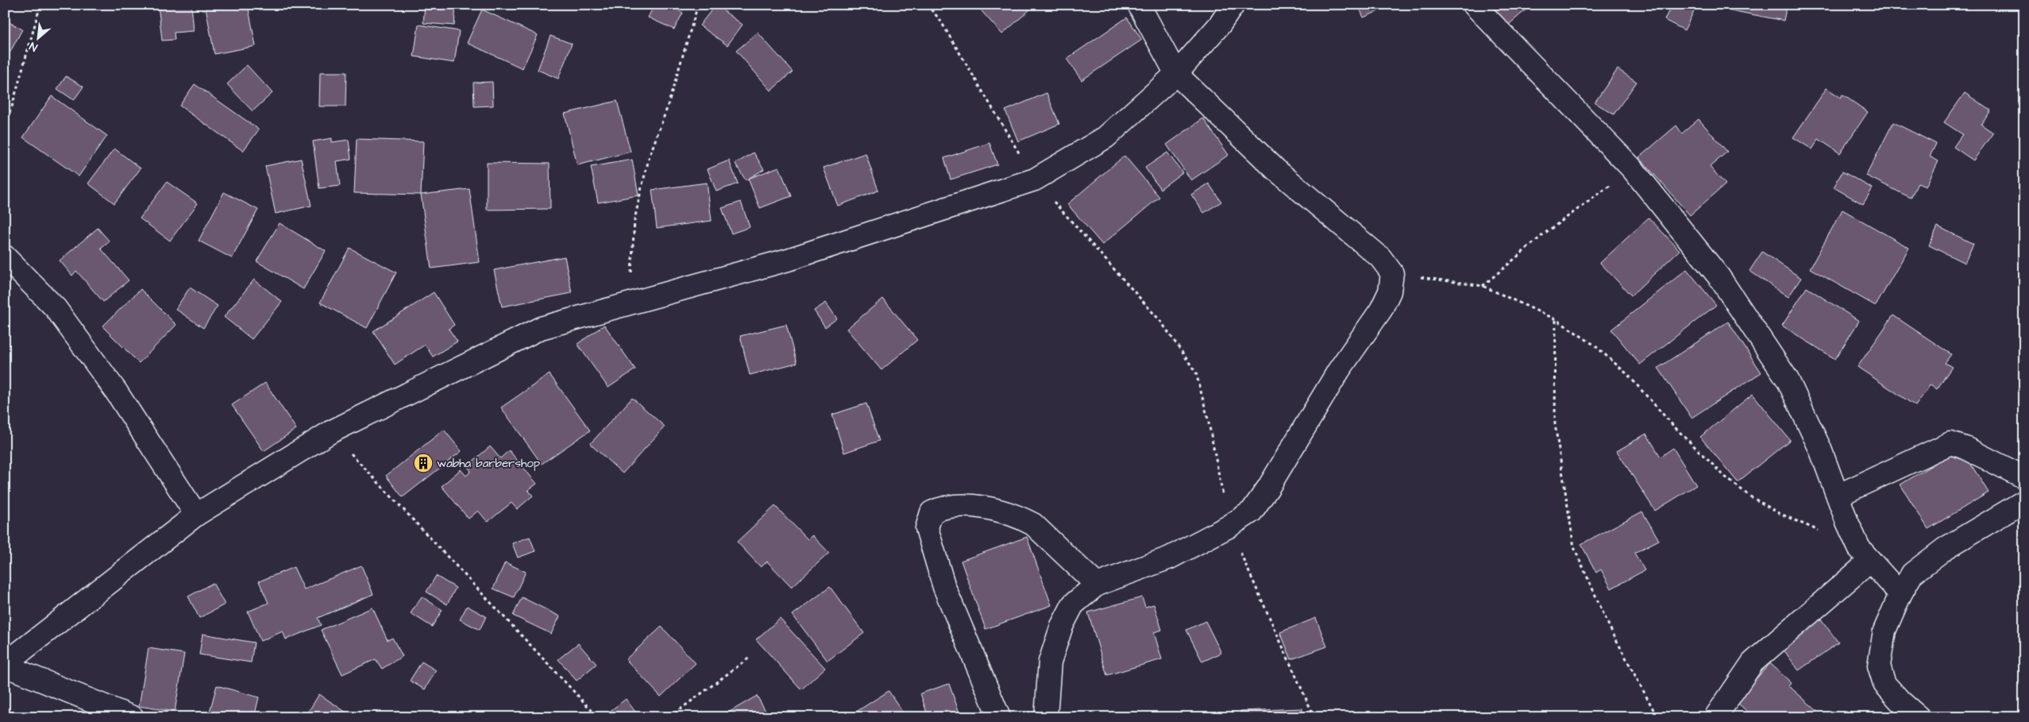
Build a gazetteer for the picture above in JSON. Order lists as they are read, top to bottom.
{
  "places": {
    "building": ["wabha barbershop"]
  },
  "north": "bottom left"
}
